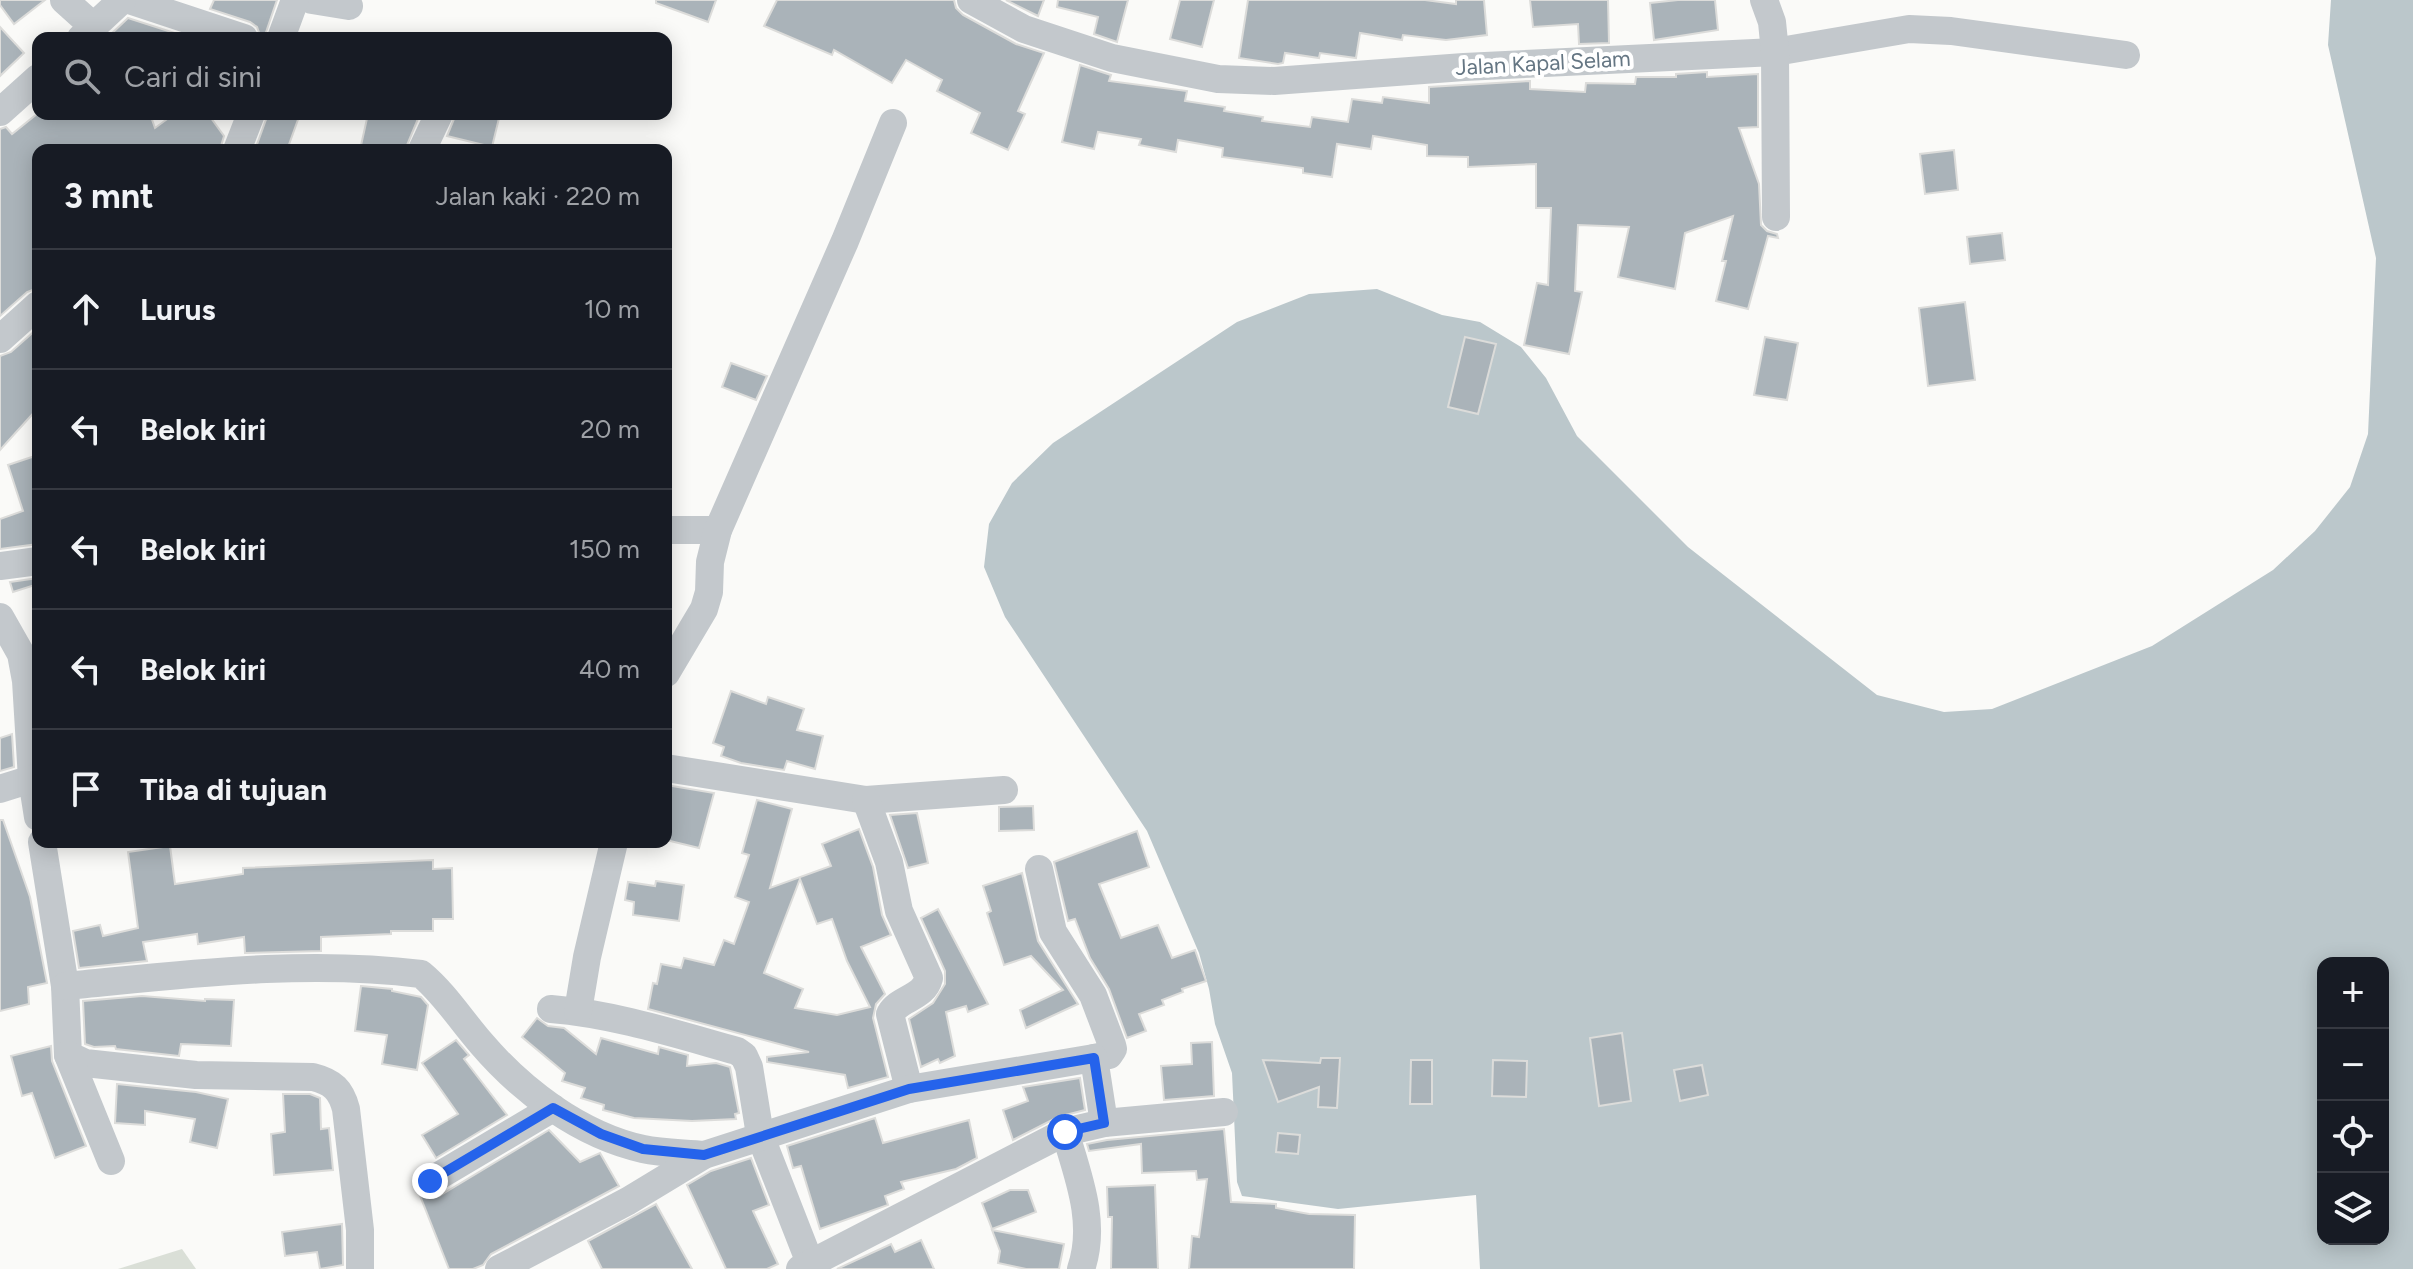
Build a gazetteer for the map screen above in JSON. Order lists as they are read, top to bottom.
{
  "streets": {
    "street": ["Jalan Kapal Selam"]
  },
  "page": {
    "search": "Cari di sini",
    "heading": ["3 mnt", "Jalan kaki · 220 m"],
    "list": [
      ["Lurus", "10 m"],
      ["Belok kiri", "20 m"],
      ["Belok kiri", "150 m"],
      ["Belok kiri", "40 m"],
      "Tiba di tujuan"
    ],
    "map_buttons": ["+", "−"]
  }
}
